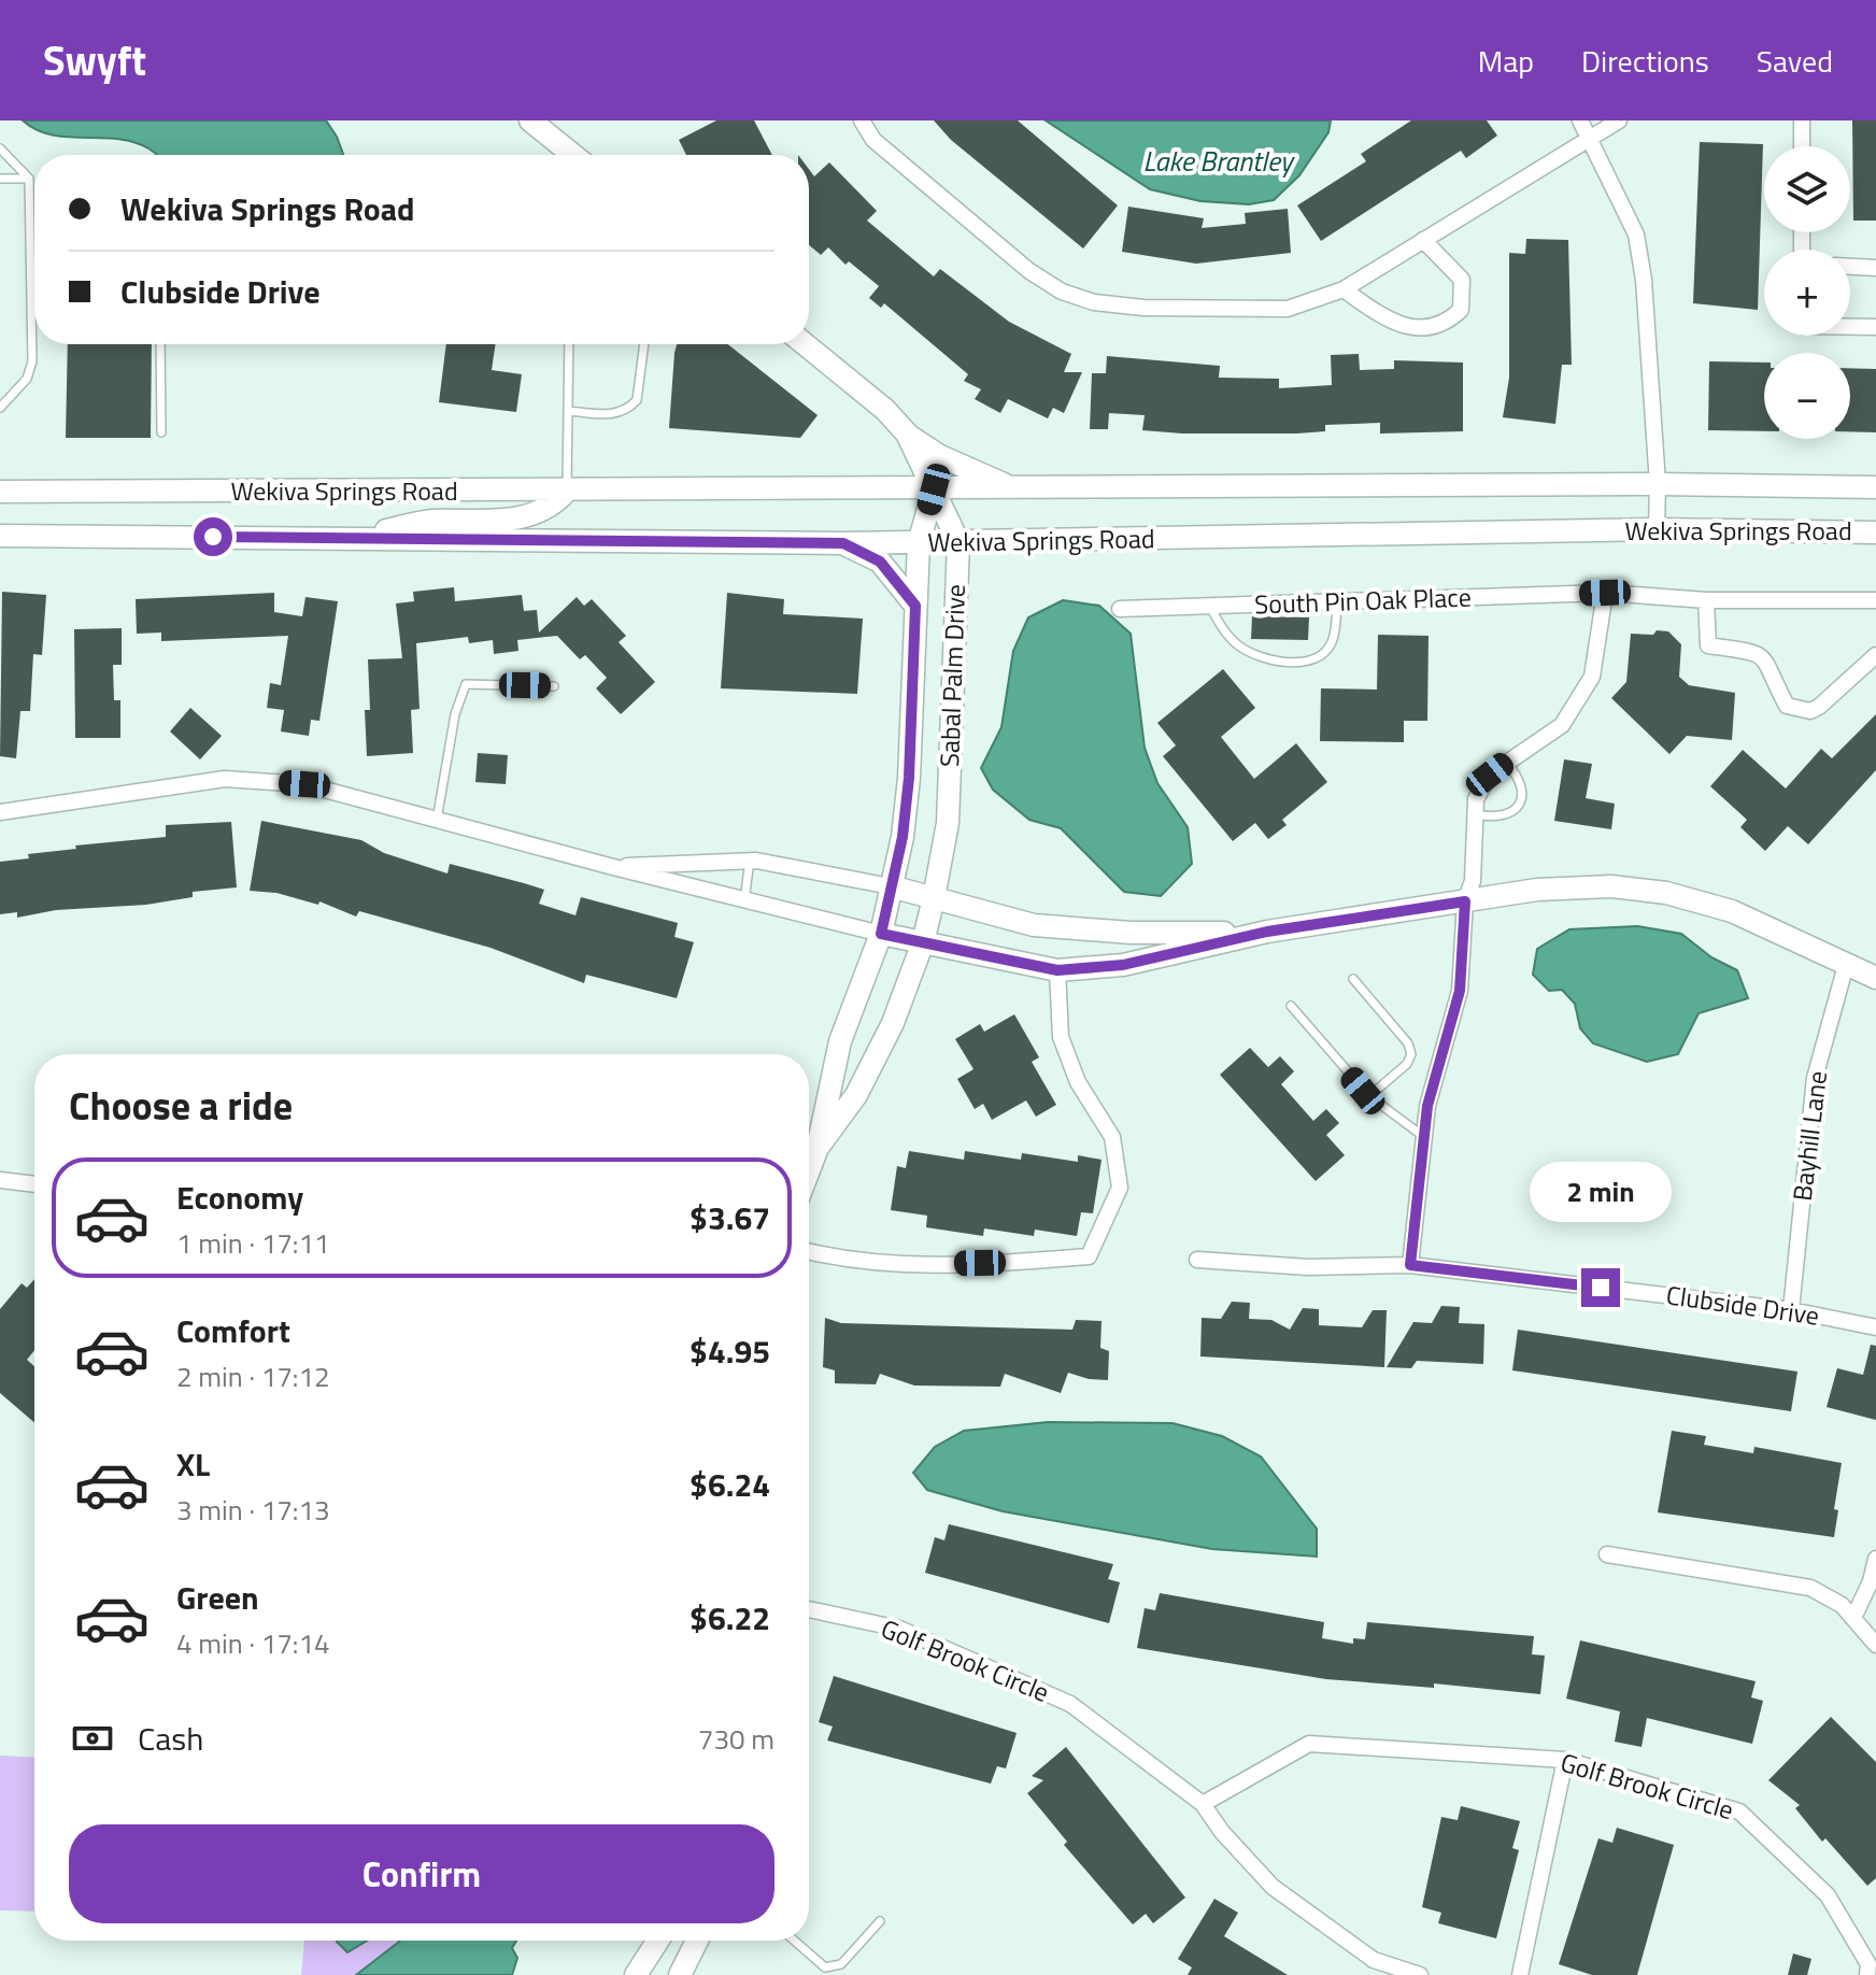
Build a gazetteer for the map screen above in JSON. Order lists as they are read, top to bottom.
{
  "streets": {
    "main road": ["Wekiva Springs Road", "Sabal Palm Drive"],
    "street": [
      "South Pin Oak Place",
      "Bayhill Lane",
      "Clubside Drive",
      "Golf Brook Circle"
    ]
  },
  "crossings": [
    ["Wekiva Springs Road", "Sabal Palm Drive"],
    ["Bayhill Lane", "Clubside Drive"]
  ],
  "water": ["Lake Brantley"],
  "page": {
    "header": "Swyft",
    "nav": ["Map", "Directions", "Saved"],
    "map_buttons": ["+", "−"],
    "banner": ["Wekiva Springs Road", "Clubside Drive"],
    "heading": "Choose a ride",
    "list": [
      {
        "name": "Economy",
        "note": "1 min · 17:11",
        "value": "$3.67"
      },
      {
        "name": "Comfort",
        "note": "2 min · 17:12",
        "value": "$4.95"
      },
      {
        "name": "XL",
        "note": "3 min · 17:13",
        "value": "$6.24"
      },
      {
        "name": "Green",
        "note": "4 min · 17:14",
        "value": "$6.22"
      }
    ],
    "bubble": "2 min",
    "pay": ["Cash", "730 m"],
    "buttons": "Confirm"
  }
}
